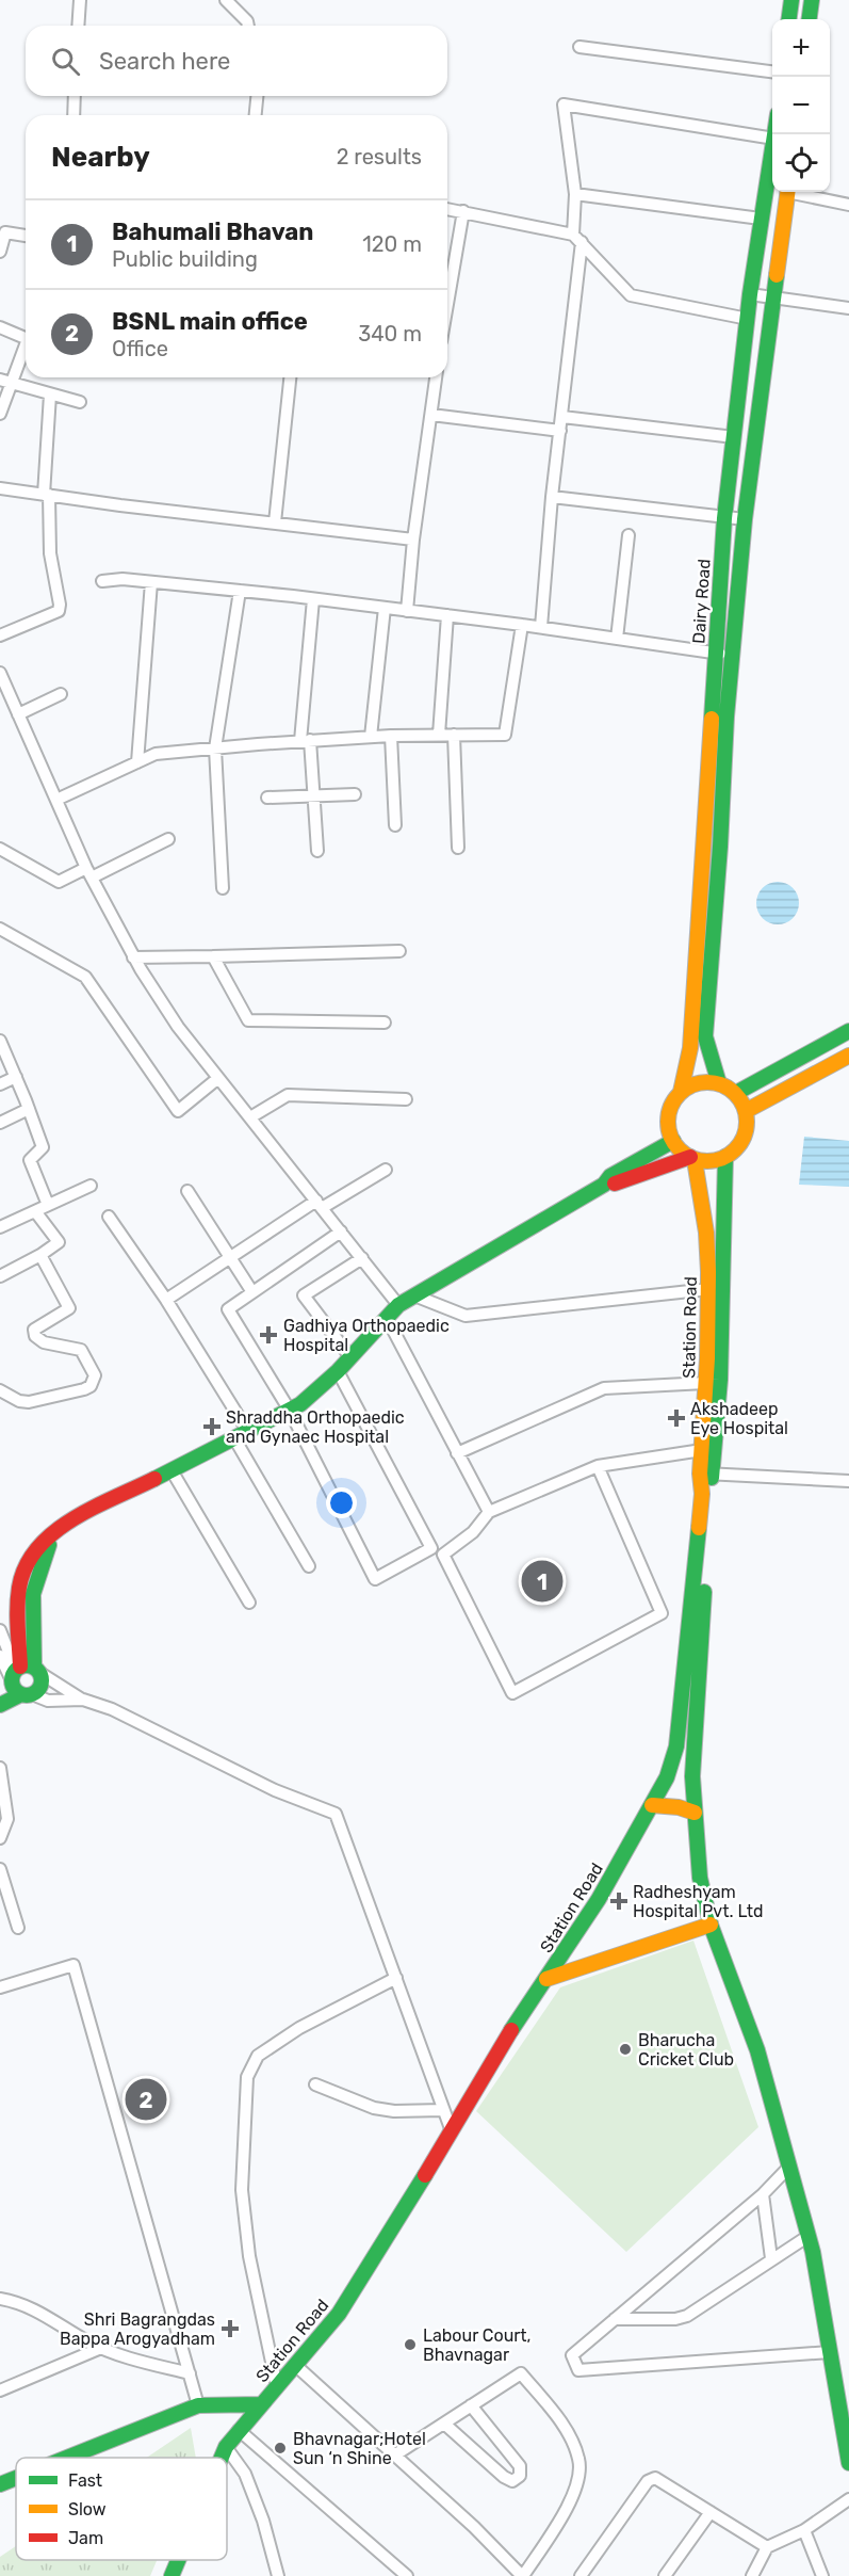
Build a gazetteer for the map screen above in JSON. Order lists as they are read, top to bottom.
{
  "streets": {
    "main road": ["Dairy Road", "Station Road"]
  },
  "crossings": [
    ["Dairy Road", "Station Road"]
  ],
  "places": {
    "health": [
      "Gadhiya Orthopaedic Hospital",
      "Akshadeep Eye Hospital",
      "Shraddha Orthopaedic and Gynaec Hospital",
      "Radheshyam Hospital Pvt. Ltd",
      "Shri Bagrangdas Bappa Arogyadham"
    ],
    "other": ["Bharucha Cricket Club", "Labour Court, Bhavnagar", "Bhavnagar;Hotel Sun ‘n Shine"]
  },
  "legend": ["Fast", "Slow", "Jam"],
  "page": {
    "map_buttons": ["+", "−"],
    "search": "Search here",
    "heading": ["Nearby", "2 results"],
    "list": [
      {
        "mark": "1",
        "name": "Bahumali Bhavan",
        "note": "Public building",
        "value": "120 m"
      },
      {
        "mark": "2",
        "name": "BSNL main office",
        "note": "Office",
        "value": "340 m"
      }
    ],
    "pins": ["1", "2"]
  }
}
